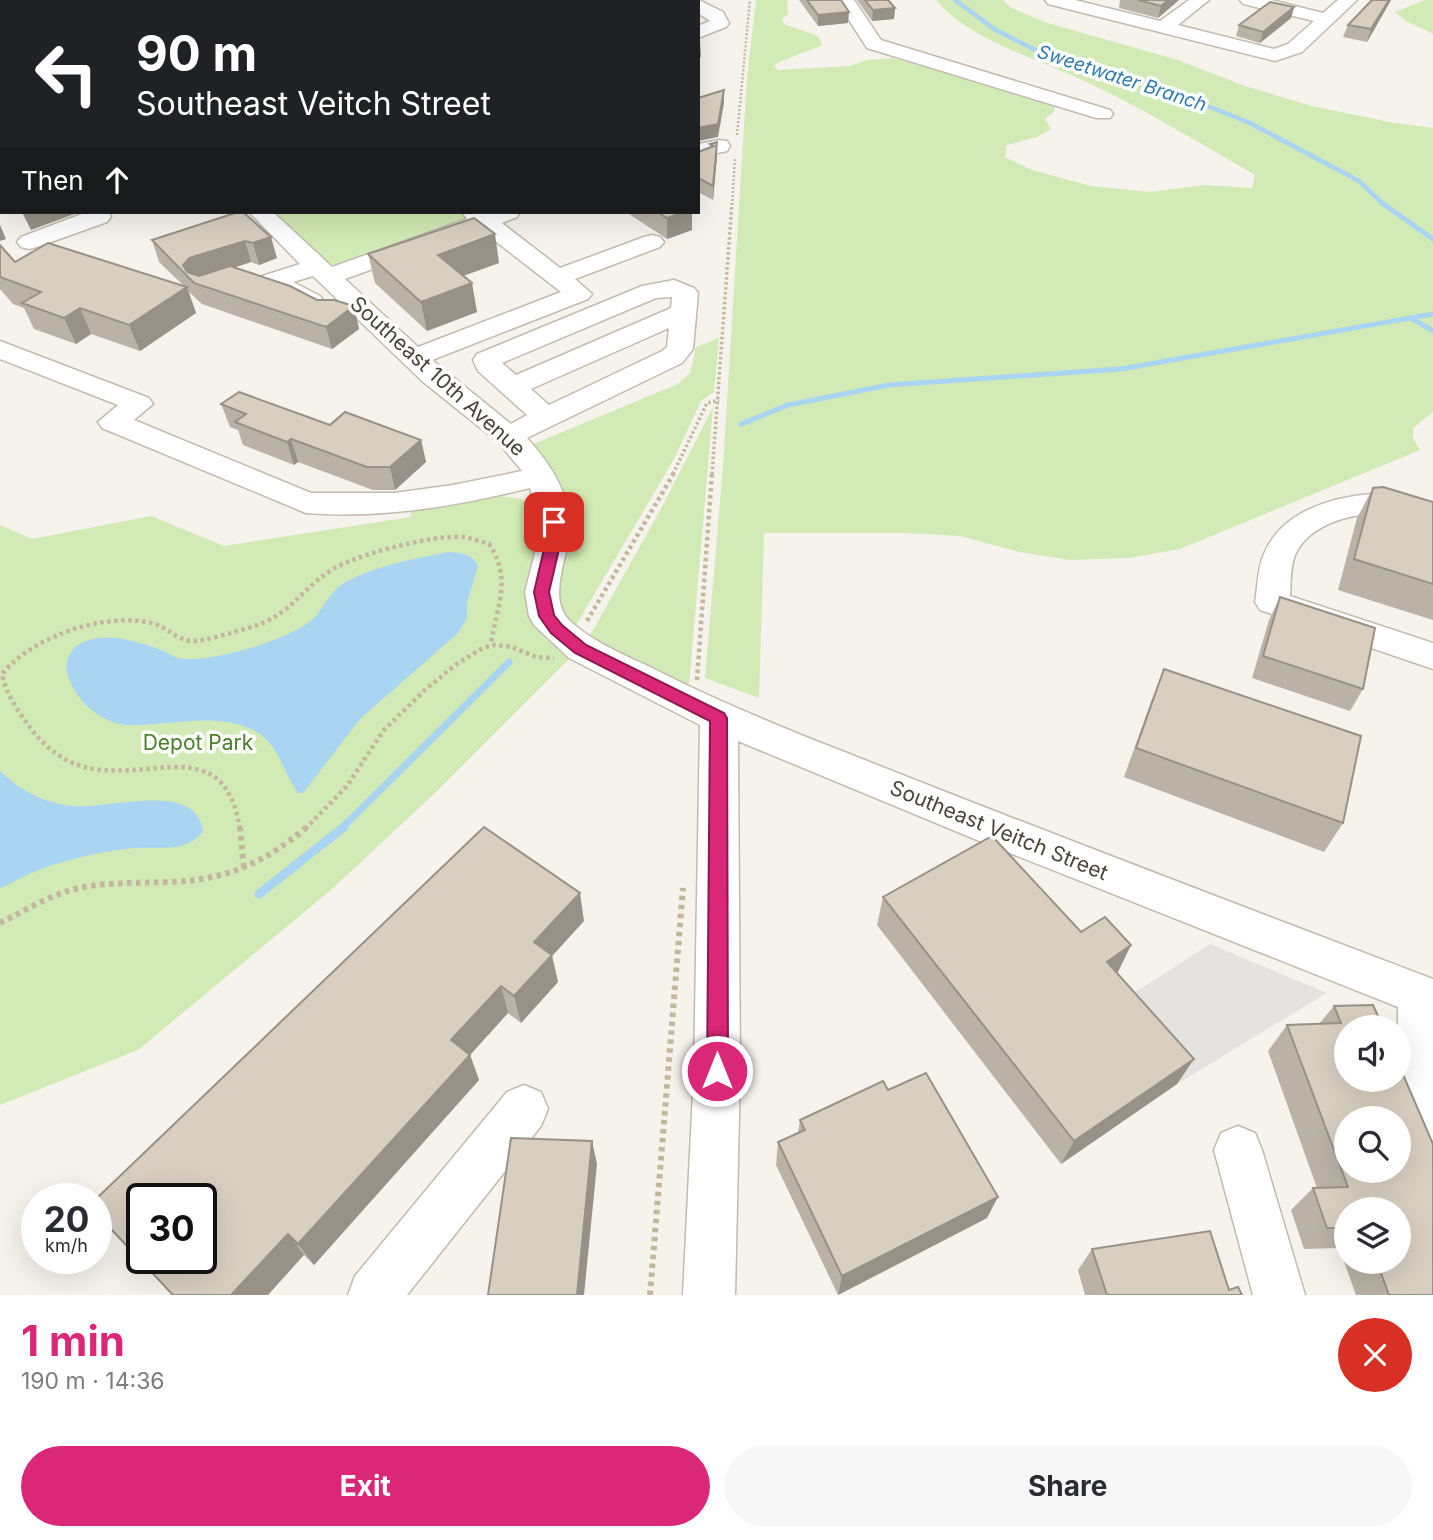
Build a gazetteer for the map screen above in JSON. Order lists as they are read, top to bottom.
{
  "streets": {
    "street": ["Southeast 10th Avenue", "Southeast Veitch Street"]
  },
  "crossings": [
    ["Southeast 10th Avenue", "Southeast Veitch Street"]
  ],
  "water": ["Sweetwater Branch"],
  "parks": ["Depot Park"],
  "page": {
    "turn": ["90 m", "Southeast Veitch Street"],
    "then": "Then",
    "speed": "20 km/h",
    "limit": "30",
    "heading": ["1 min", "190 m · 14:36"],
    "buttons": ["Exit", "Share"]
  }
}
